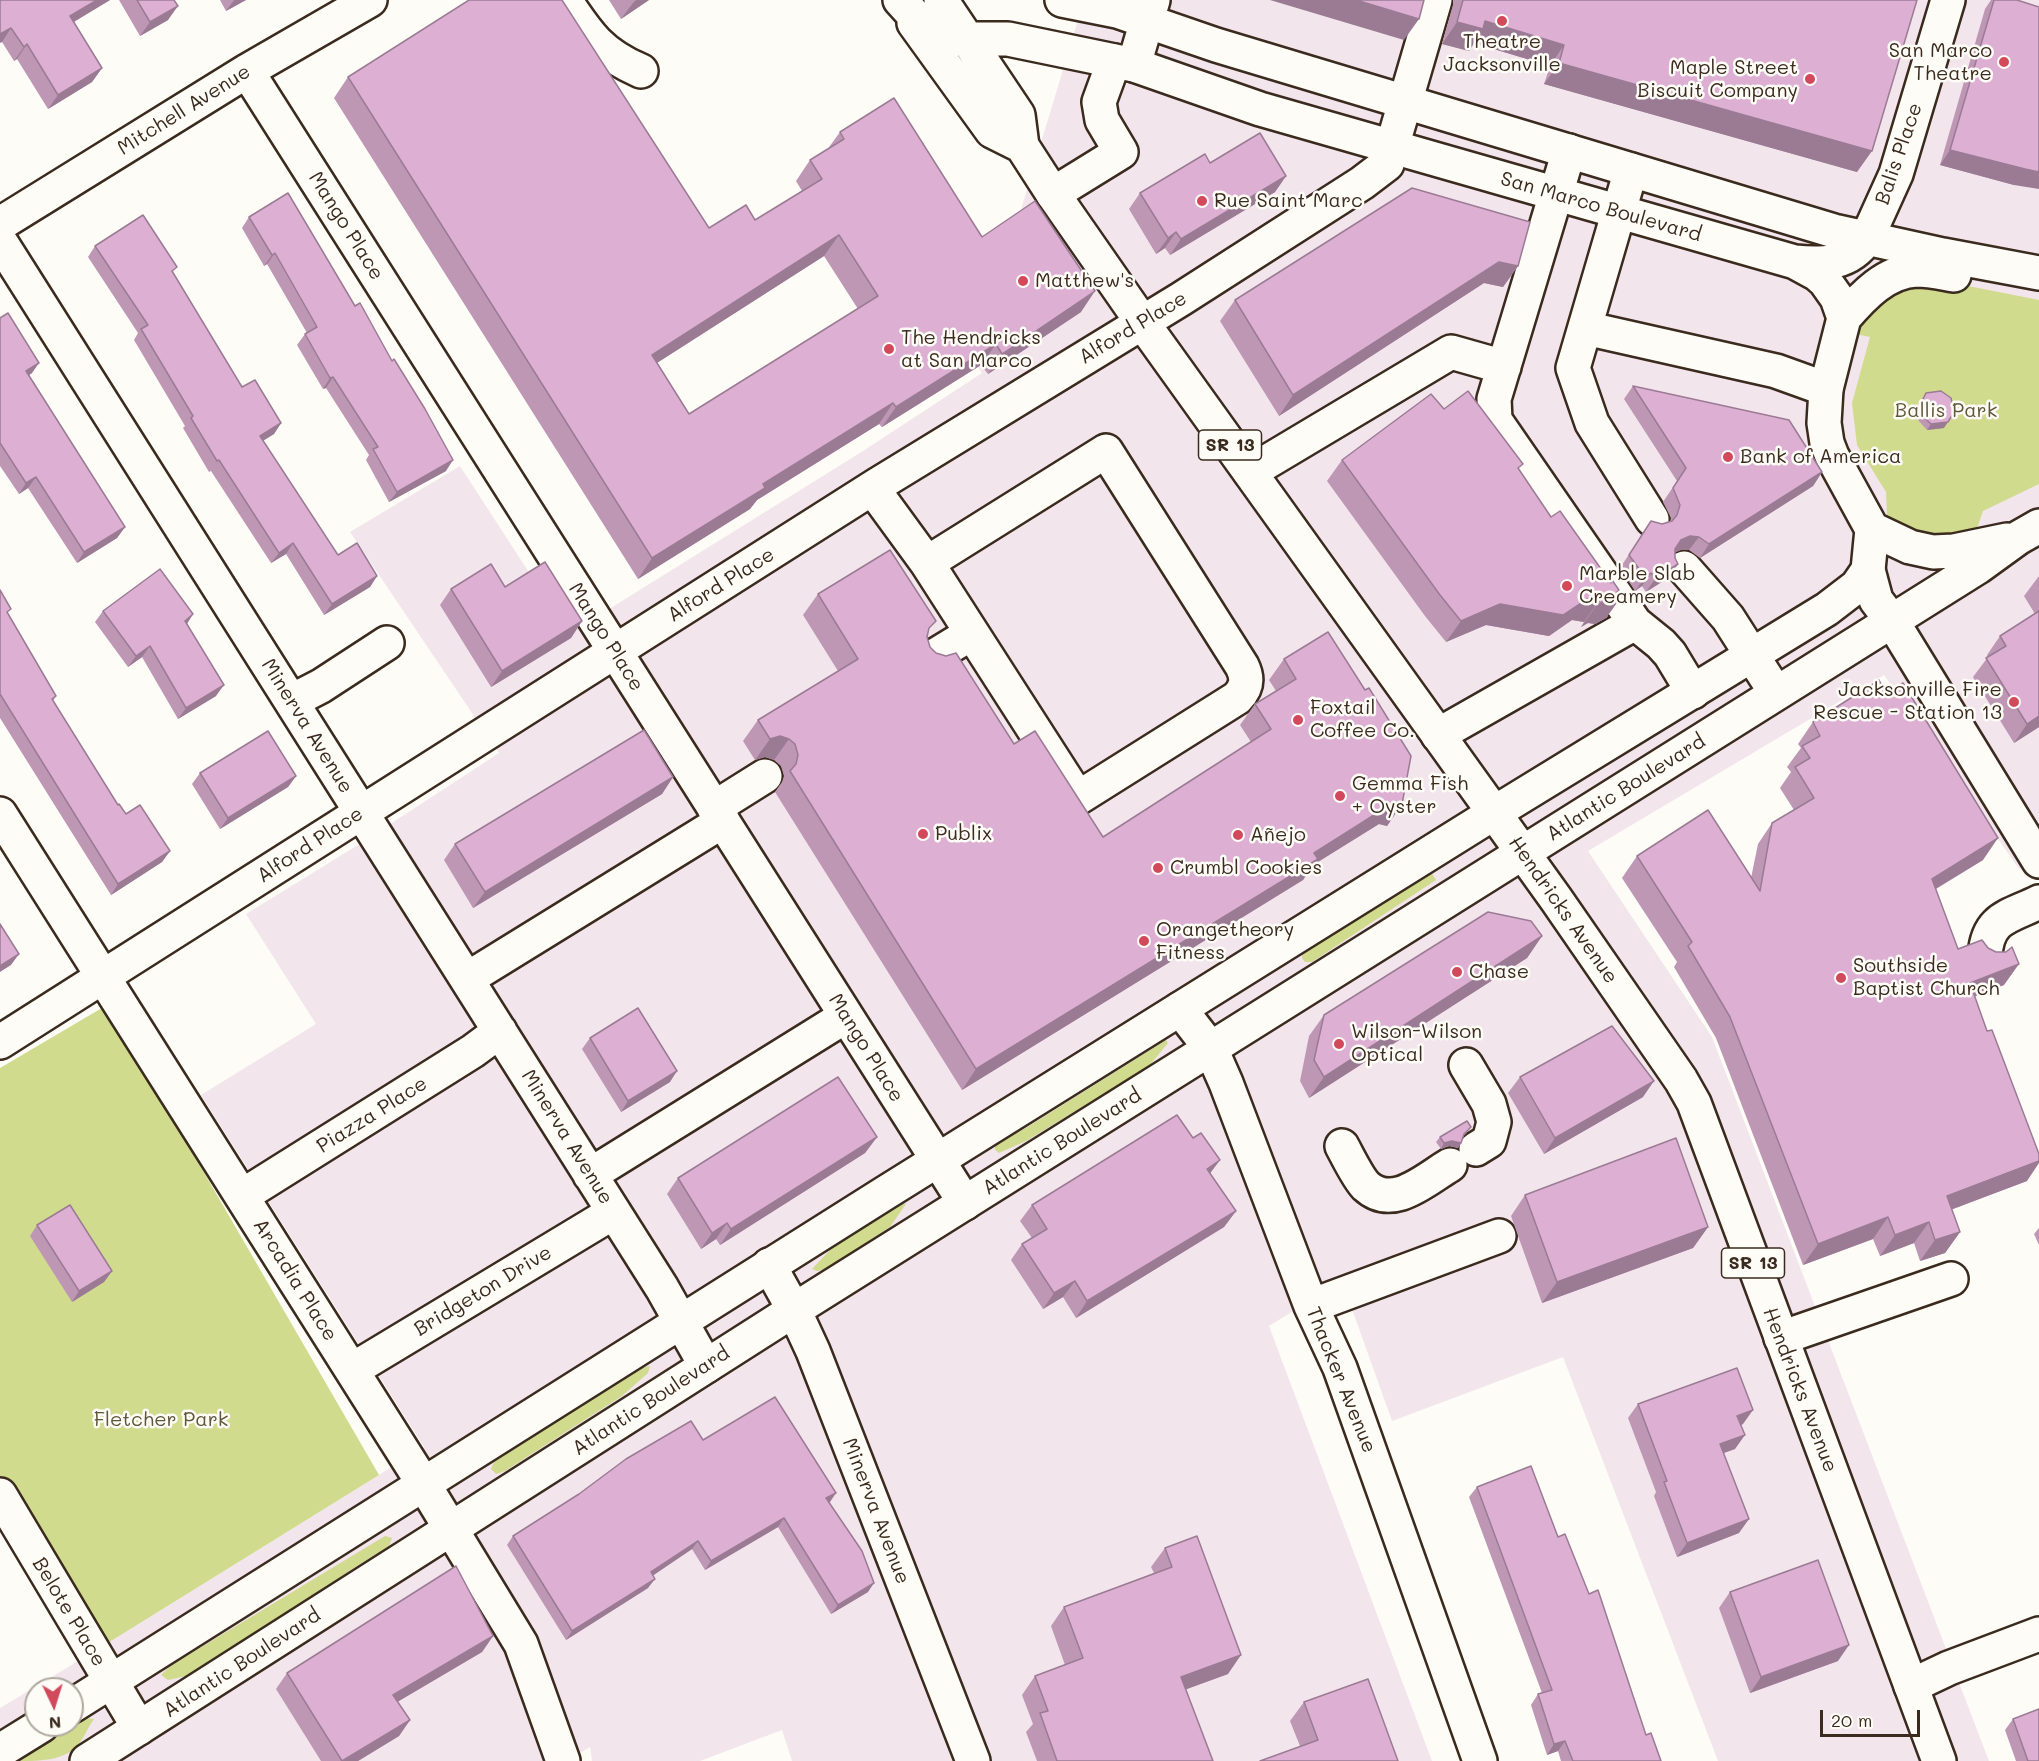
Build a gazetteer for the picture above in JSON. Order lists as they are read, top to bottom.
{
  "streets": {
    "main road": [
      "Mitchell Avenue",
      "Balis Place",
      "San Marco Boulevard",
      "Mango Place",
      "Alford Place",
      "SR 13",
      "Minerva Avenue",
      "Atlantic Boulevard",
      "Hendricks Avenue",
      "Piazza Place",
      "Arcadia Place",
      "Bridgeton Drive",
      "Thacker Avenue",
      "Belote Place"
    ]
  },
  "crossings": [
    ["Mitchell Avenue", "Mango Place"],
    ["San Marco Boulevard", "Alford Place"],
    ["San Marco Boulevard", "Hendricks Avenue"],
    ["Mango Place", "Alford Place"],
    ["Mango Place", "Atlantic Boulevard"],
    ["Alford Place", "Minerva Avenue"],
    ["Alford Place", "Hendricks Avenue"],
    ["Alford Place", "Arcadia Place"],
    ["Minerva Avenue", "Atlantic Boulevard"],
    ["Minerva Avenue", "Piazza Place"],
    ["Minerva Avenue", "Bridgeton Drive"],
    ["Atlantic Boulevard", "Hendricks Avenue"],
    ["Atlantic Boulevard", "Arcadia Place"],
    ["Atlantic Boulevard", "Thacker Avenue"],
    ["Atlantic Boulevard", "Belote Place"],
    ["Piazza Place", "Arcadia Place"],
    ["Arcadia Place", "Bridgeton Drive"]
  ],
  "parks": ["Ballis Park", "Fletcher Park"],
  "places": [
    "Theatre Jacksonville",
    "San Marco Theatre",
    "Maple Street Biscuit Company",
    "Rue Saint Marc",
    "Matthew's",
    "The Hendricks at San Marco",
    "Bank of America",
    "Marble Slab Creamery",
    "Jacksonville Fire Rescue - Station 13",
    "Foxtail Coffee Co.",
    "Gemma Fish + Oyster",
    "Publix",
    "Añejo",
    "Crumbl Cookies",
    "Orangetheory Fitness",
    "Chase",
    "Southside Baptist Church",
    "Wilson-Wilson Optical"
  ],
  "scale_bar": "20 m",
  "north": "bottom"
}
